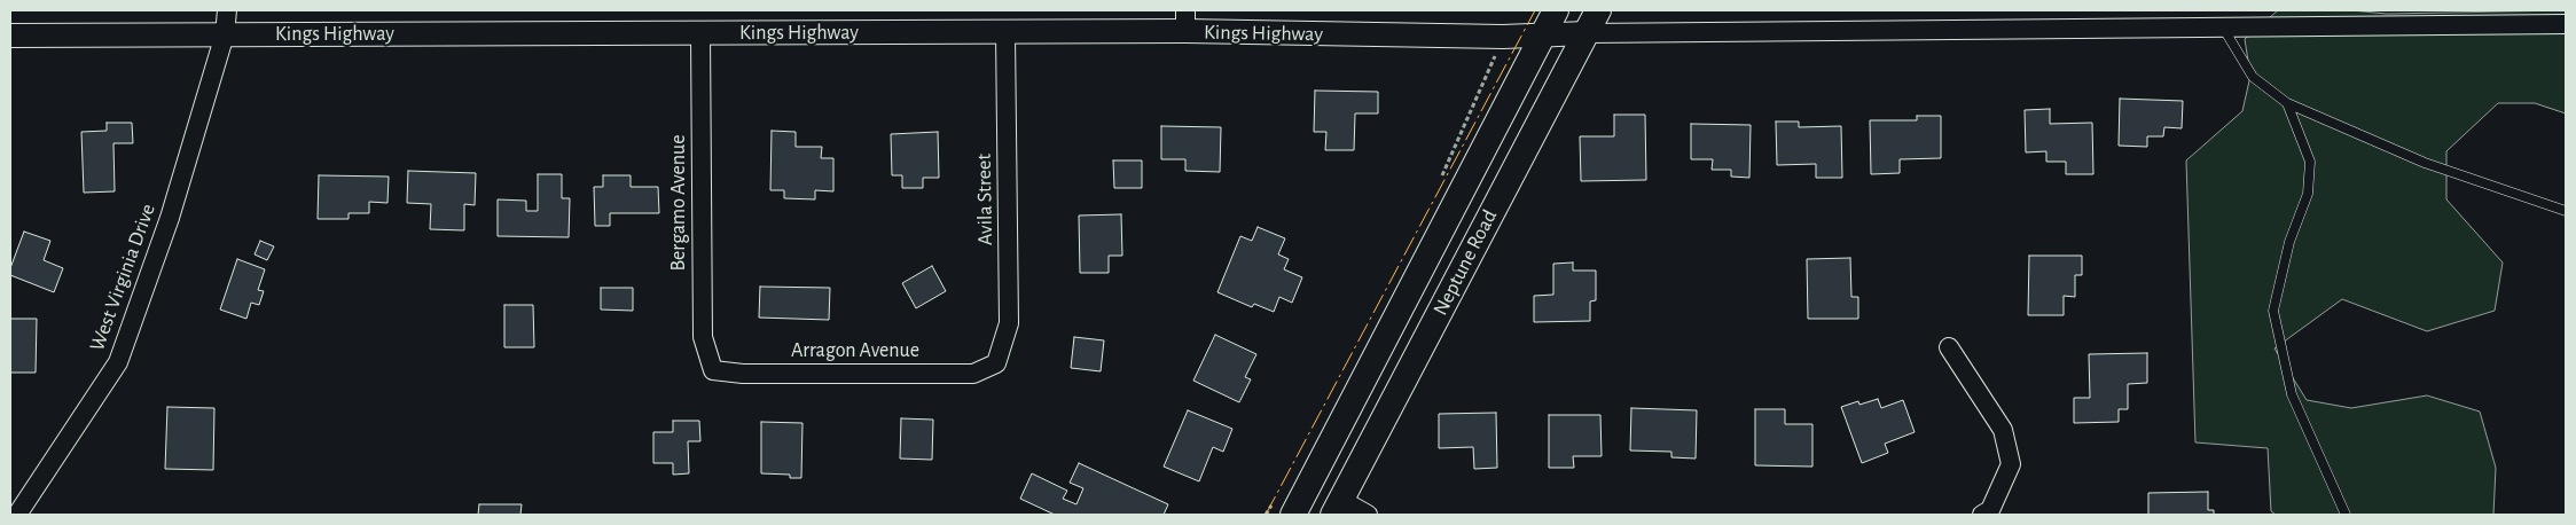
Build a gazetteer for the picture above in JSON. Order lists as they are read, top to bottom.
{
  "streets": {
    "main road": ["Neptune Road"],
    "street": [
      "Kings Highway",
      "Avila Street",
      "Bergamo Avenue",
      "West Virginia Drive",
      "Arragon Avenue"
    ]
  },
  "crossings": [
    ["Kings Highway", "Avila Street"],
    ["Kings Highway", "Bergamo Avenue"],
    ["Kings Highway", "Neptune Road"],
    ["Kings Highway", "West Virginia Drive"],
    ["Avila Street", "Arragon Avenue"],
    ["Bergamo Avenue", "Arragon Avenue"]
  ]
}
